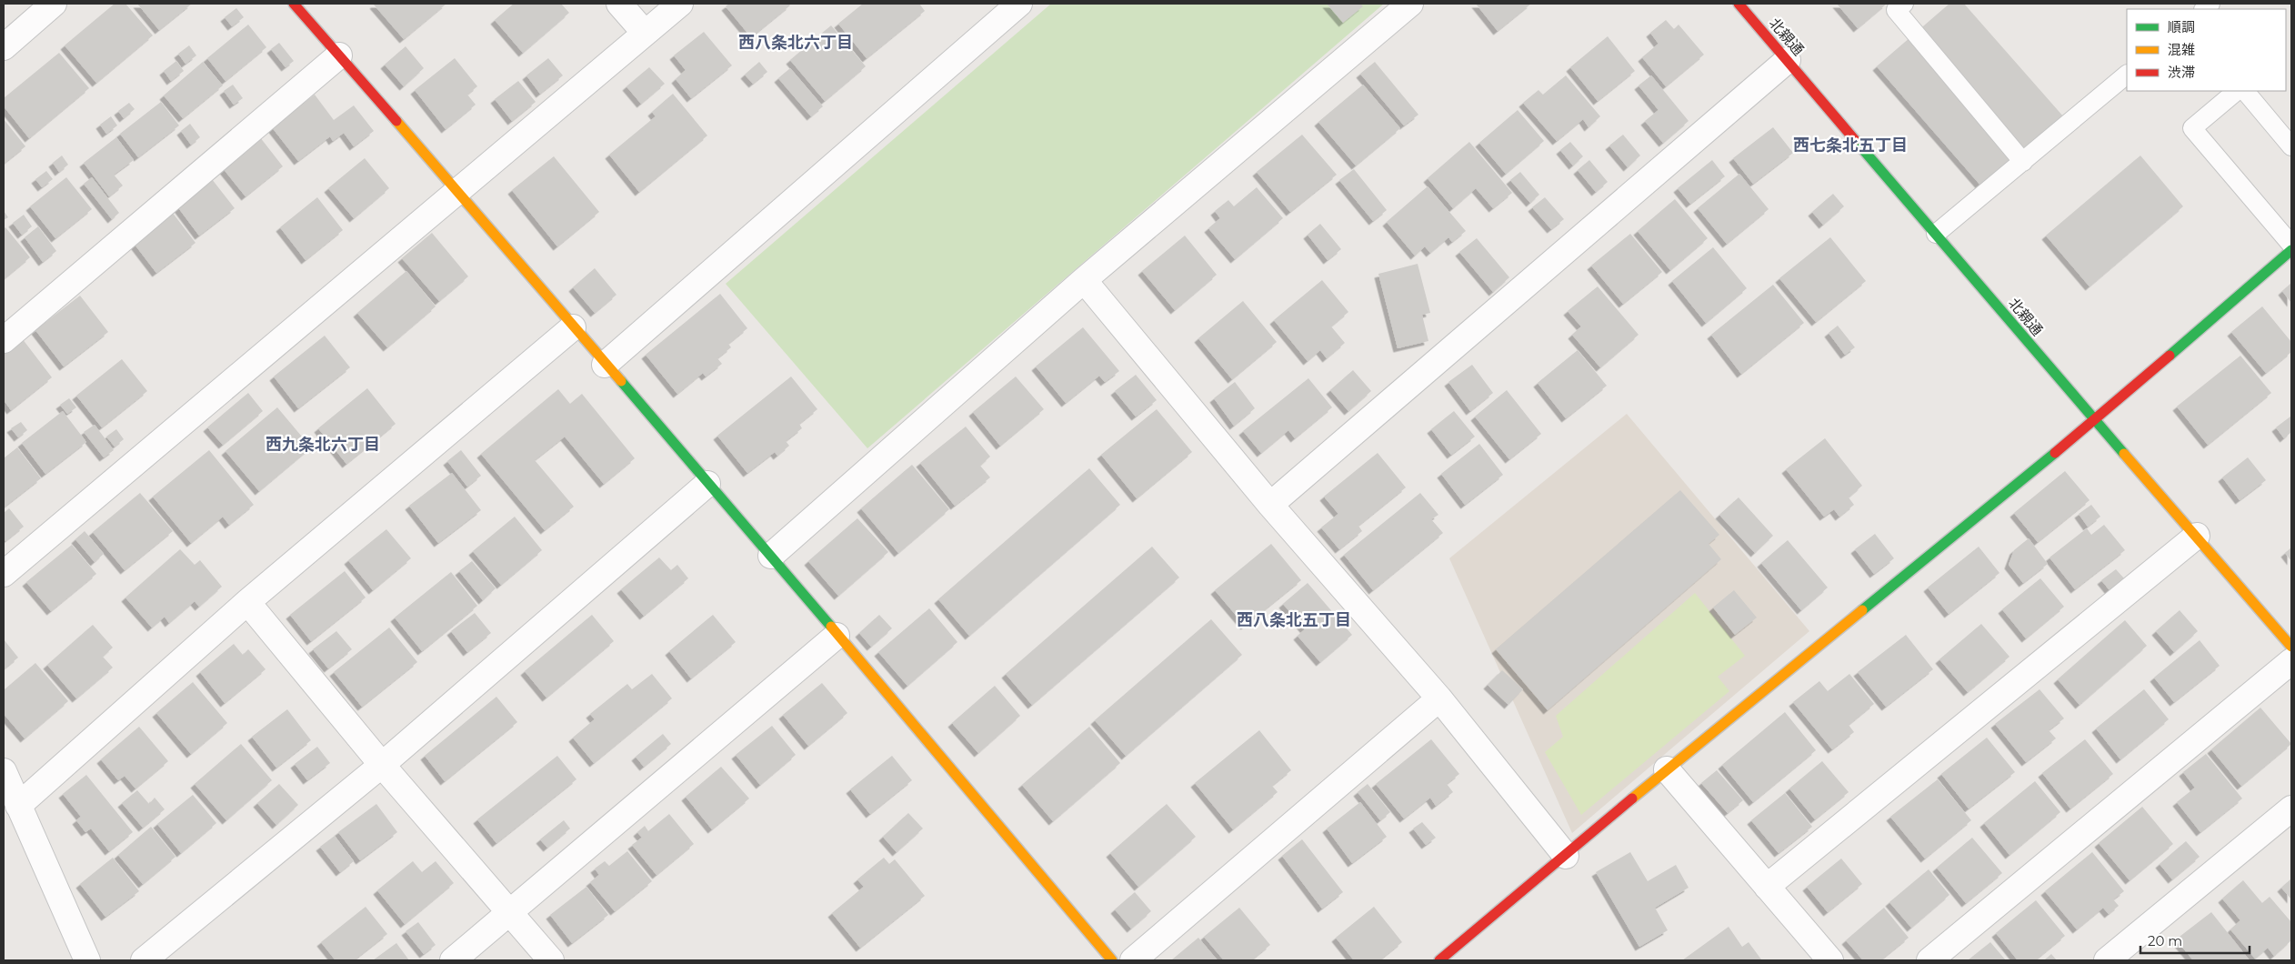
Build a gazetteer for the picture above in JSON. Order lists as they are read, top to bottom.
{
  "streets": {
    "street": ["北親通"]
  },
  "districts": [
    "西八条北六丁目",
    "西七条北五丁目",
    "西九条北六丁目",
    "西八条北五丁目"
  ],
  "legend": ["順調", "混雑", "渋滞"],
  "scale_bar": "20 m"
}
